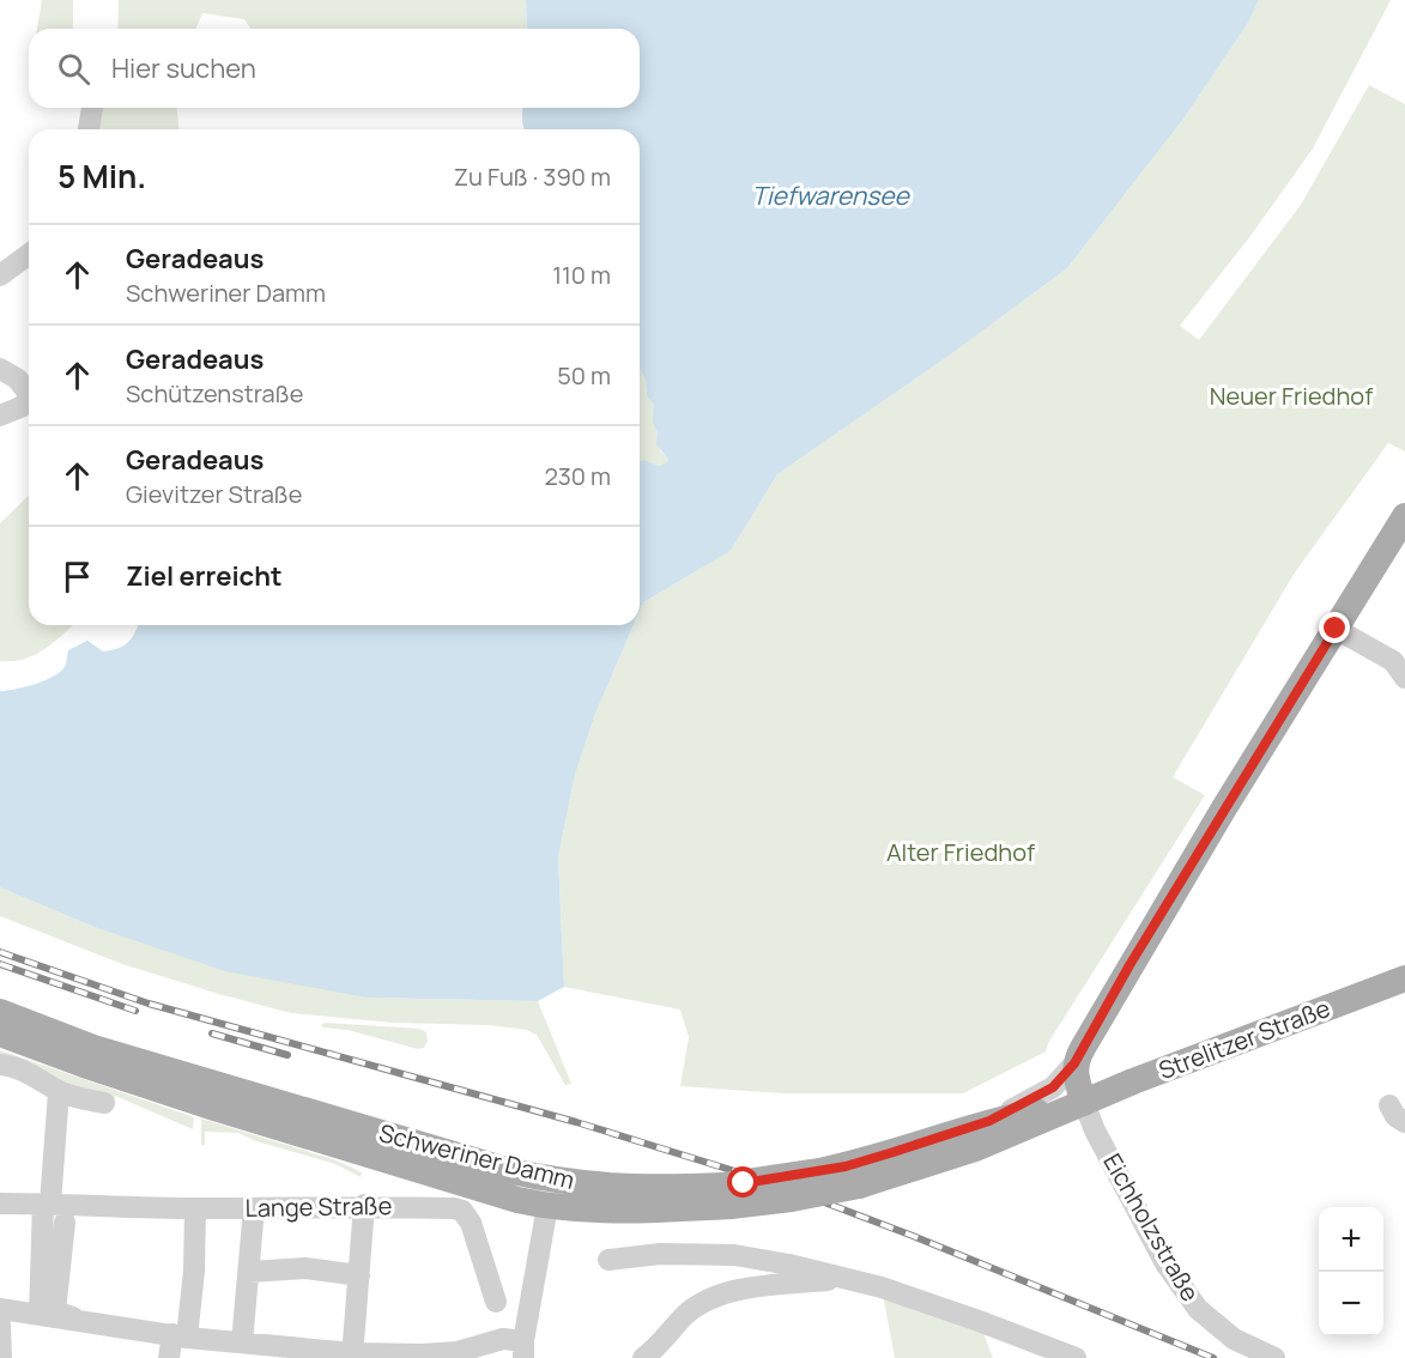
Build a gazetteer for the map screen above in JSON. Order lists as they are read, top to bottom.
{
  "streets": {
    "main road": ["Strelitzer Straße", "Schweriner Damm"],
    "street": ["Lange Straße", "Eichholzstraße"]
  },
  "crossings": [
    ["Strelitzer Straße", "Schweriner Damm"],
    ["Strelitzer Straße", "Eichholzstraße"],
    ["Schweriner Damm", "Eichholzstraße"]
  ],
  "water": ["Tiefwarensee"],
  "parks": ["Neuer Friedhof", "Alter Friedhof"],
  "page": {
    "search": "Hier suchen",
    "heading": ["5 Min.", "Zu Fuß · 390 m"],
    "list": [
      ["Geradeaus", "Schweriner Damm", "110 m"],
      ["Geradeaus", "Schützenstraße", "50 m"],
      ["Geradeaus", "Gievitzer Straße", "230 m"],
      "Ziel erreicht"
    ],
    "map_buttons": ["+", "−"]
  }
}
